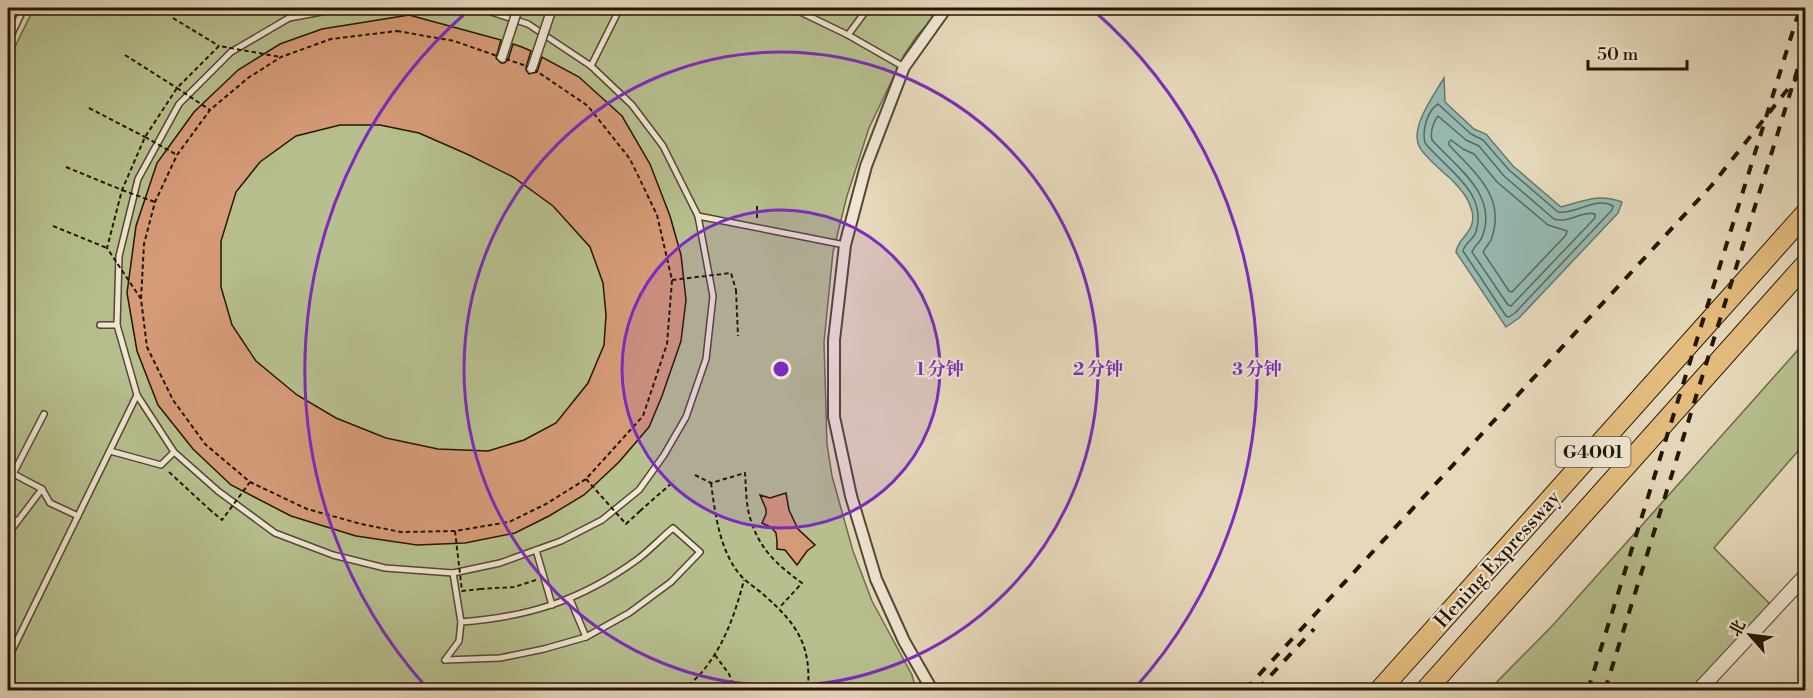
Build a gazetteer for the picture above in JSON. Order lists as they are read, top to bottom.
{
  "streets": {
    "highway": ["G4001", "Hening Expressway"]
  },
  "scale_bar": "50 m",
  "north": "top left",
  "rings": ["1 分钟", "2 分钟", "3 分钟"]
}
